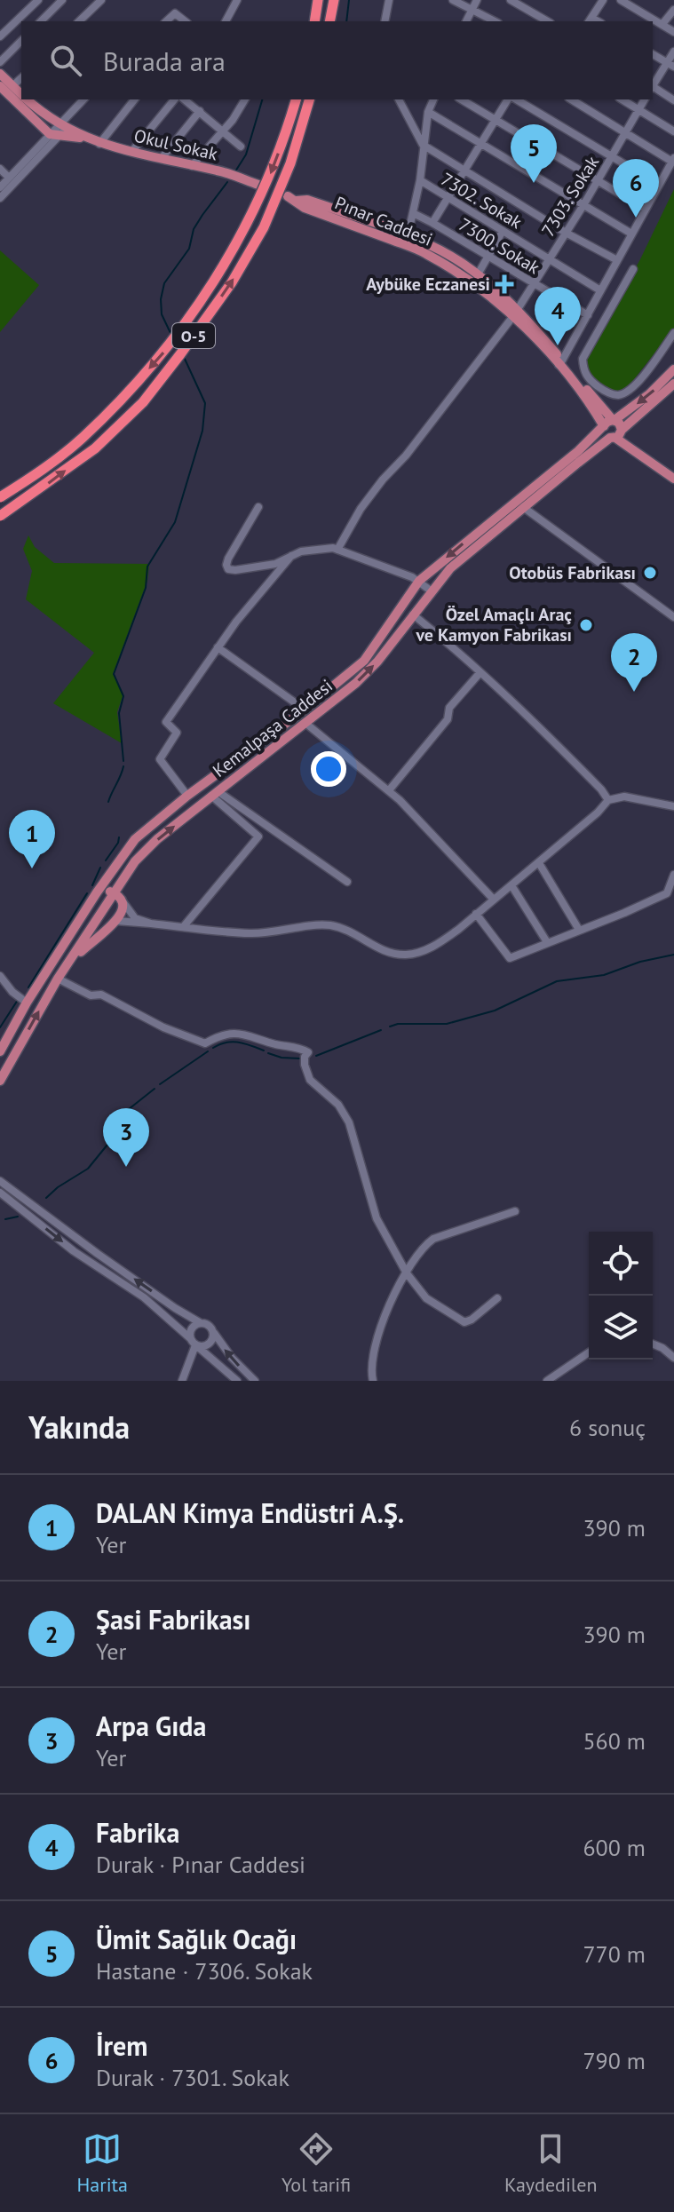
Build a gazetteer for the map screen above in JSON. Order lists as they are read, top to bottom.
{
  "streets": {
    "highway": ["O-5"],
    "main road": ["Okul Sokak", "Pınar Caddesi", "Kemalpaşa Caddesi"],
    "street": ["7303. Sokak", "7302. Sokak", "7300. Sokak"]
  },
  "crossings": [
    ["7303. Sokak", "7302. Sokak"],
    ["7303. Sokak", "Pınar Caddesi"],
    ["7303. Sokak", "7300. Sokak"],
    ["Pınar Caddesi", "Kemalpaşa Caddesi"]
  ],
  "places": {
    "health": ["Aybüke Eczanesi"],
    "other": ["Otobüs Fabrikası", "Özel Amaçlı Araç ve Kamyon Fabrikası"]
  },
  "page": {
    "search": "Burada ara",
    "pins": [
      "5",
      "6",
      "4",
      "2",
      "1",
      "3"
    ],
    "heading": ["Yakında", "6 sonuç"],
    "list": [
      {
        "mark": "1",
        "name": "DALAN Kimya Endüstri A.Ş.",
        "note": "Yer",
        "value": "390 m"
      },
      {
        "mark": "2",
        "name": "Şasi Fabrikası",
        "note": "Yer",
        "value": "390 m"
      },
      {
        "mark": "3",
        "name": "Arpa Gıda",
        "note": "Yer",
        "value": "560 m"
      },
      {
        "mark": "4",
        "name": "Fabrika",
        "note": "Durak · Pınar Caddesi",
        "value": "600 m"
      },
      {
        "mark": "5",
        "name": "Ümit Sağlık Ocağı",
        "note": "Hastane · 7306. Sokak",
        "value": "770 m"
      },
      {
        "mark": "6",
        "name": "İrem",
        "note": "Durak · 7301. Sokak",
        "value": "790 m"
      }
    ],
    "nav": ["Harita", "Yol tarifi", "Kaydedilen"]
  }
}
